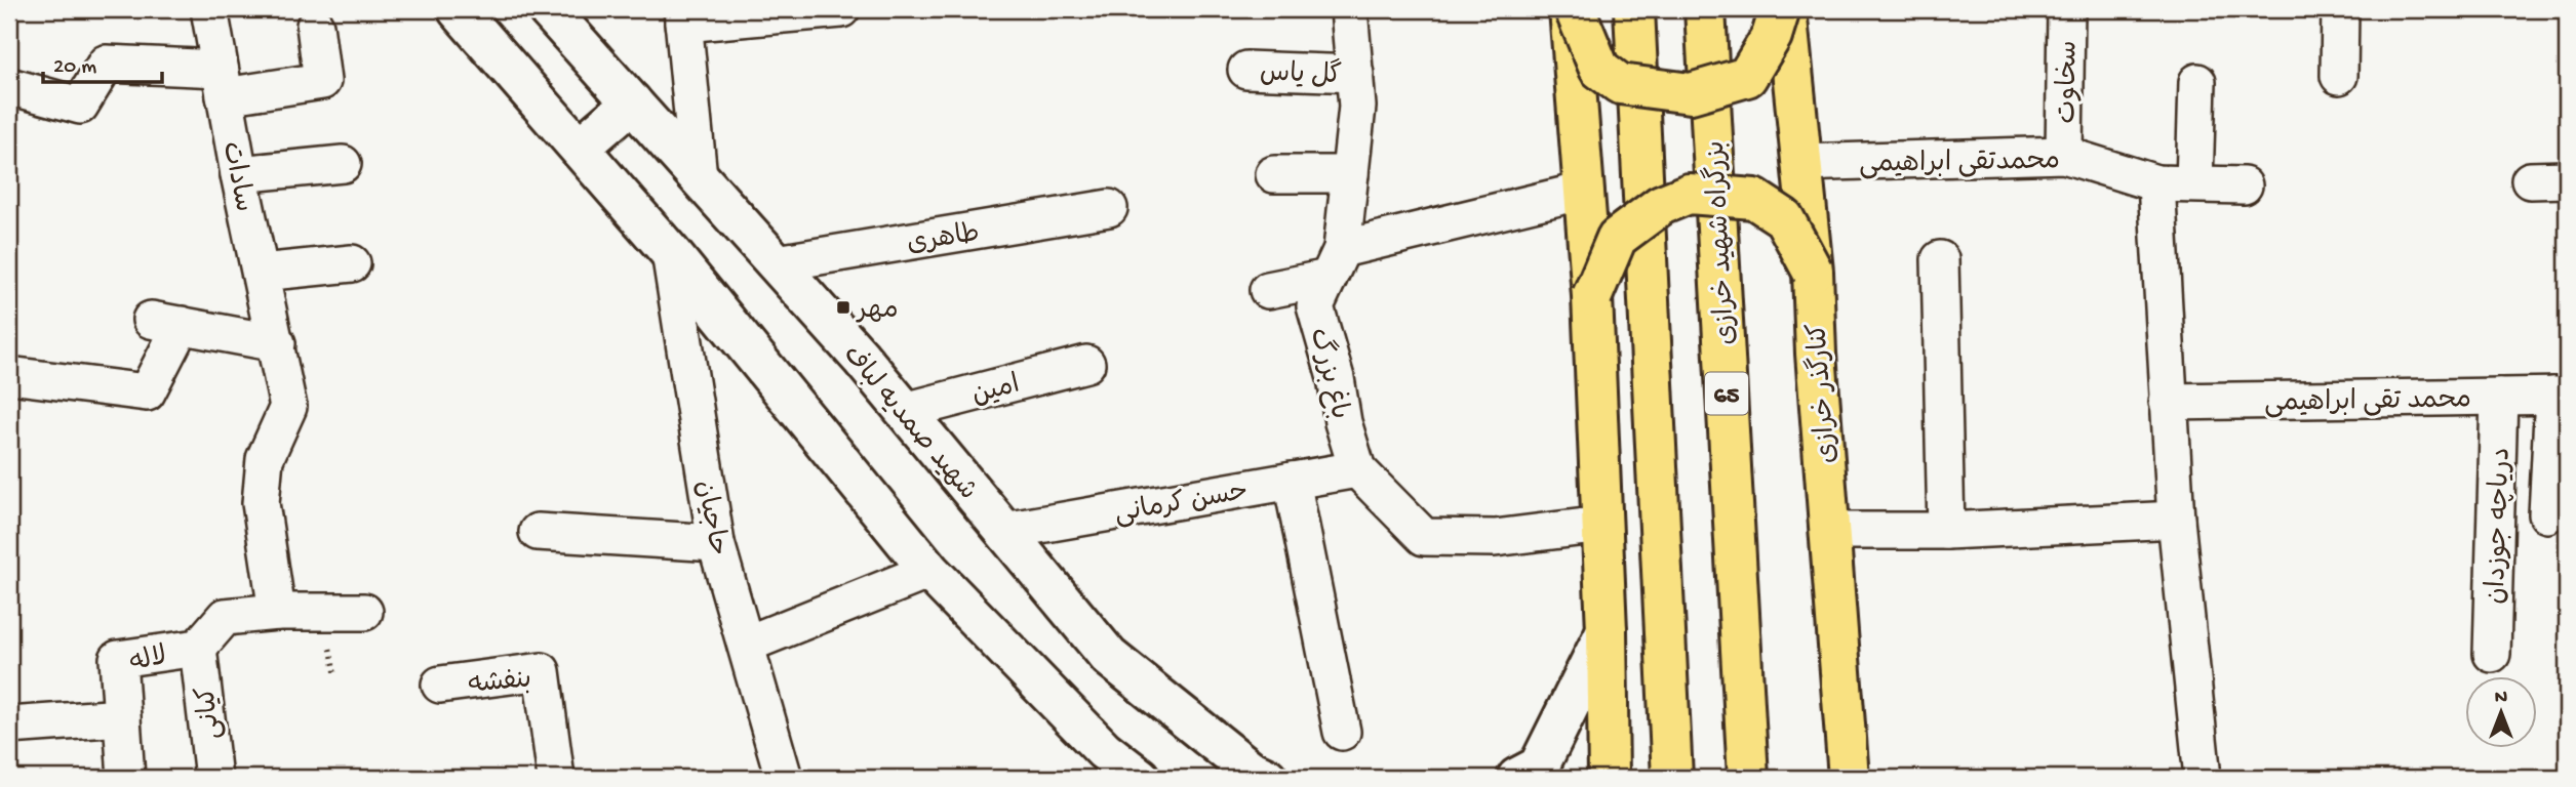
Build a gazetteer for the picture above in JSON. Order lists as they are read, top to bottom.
{
  "streets": {
    "main road": [
      "بزرگراه شهید خرازی",
      "65",
      "کنارگذر خرازی",
      "شهید صمدیه لباف"
    ],
    "street": [
      "گل یاس",
      "سخاوت",
      "محمدتقی ابراهیمی",
      "سادات",
      "طاهری",
      "باغ بزرگ",
      "امین",
      "محمد تقی ابراهیمی",
      "حسن کرمانی",
      "حاجیان",
      "دریاچه جوزدان",
      "لاله",
      "بنفشه",
      "کیانی"
    ]
  },
  "crossings": [
    ["گل یاس", "باغ بزرگ"],
    ["سخاوت", "محمدتقی ابراهیمی"],
    ["محمدتقی ابراهیمی", "کنارگذر خرازی"],
    ["سادات", "لاله"],
    ["طاهری", "شهید صمدیه لباف"],
    ["باغ بزرگ", "حسن کرمانی"],
    ["امین", "شهید صمدیه لباف"],
    ["محمد تقی ابراهیمی", "دریاچه جوزدان"],
    ["شهید صمدیه لباف", "حسن کرمانی"],
    ["لاله", "کیانی"]
  ],
  "places": {
    "transit": ["مهر"]
  },
  "scale_bar": "20 m",
  "north": "top"
}
